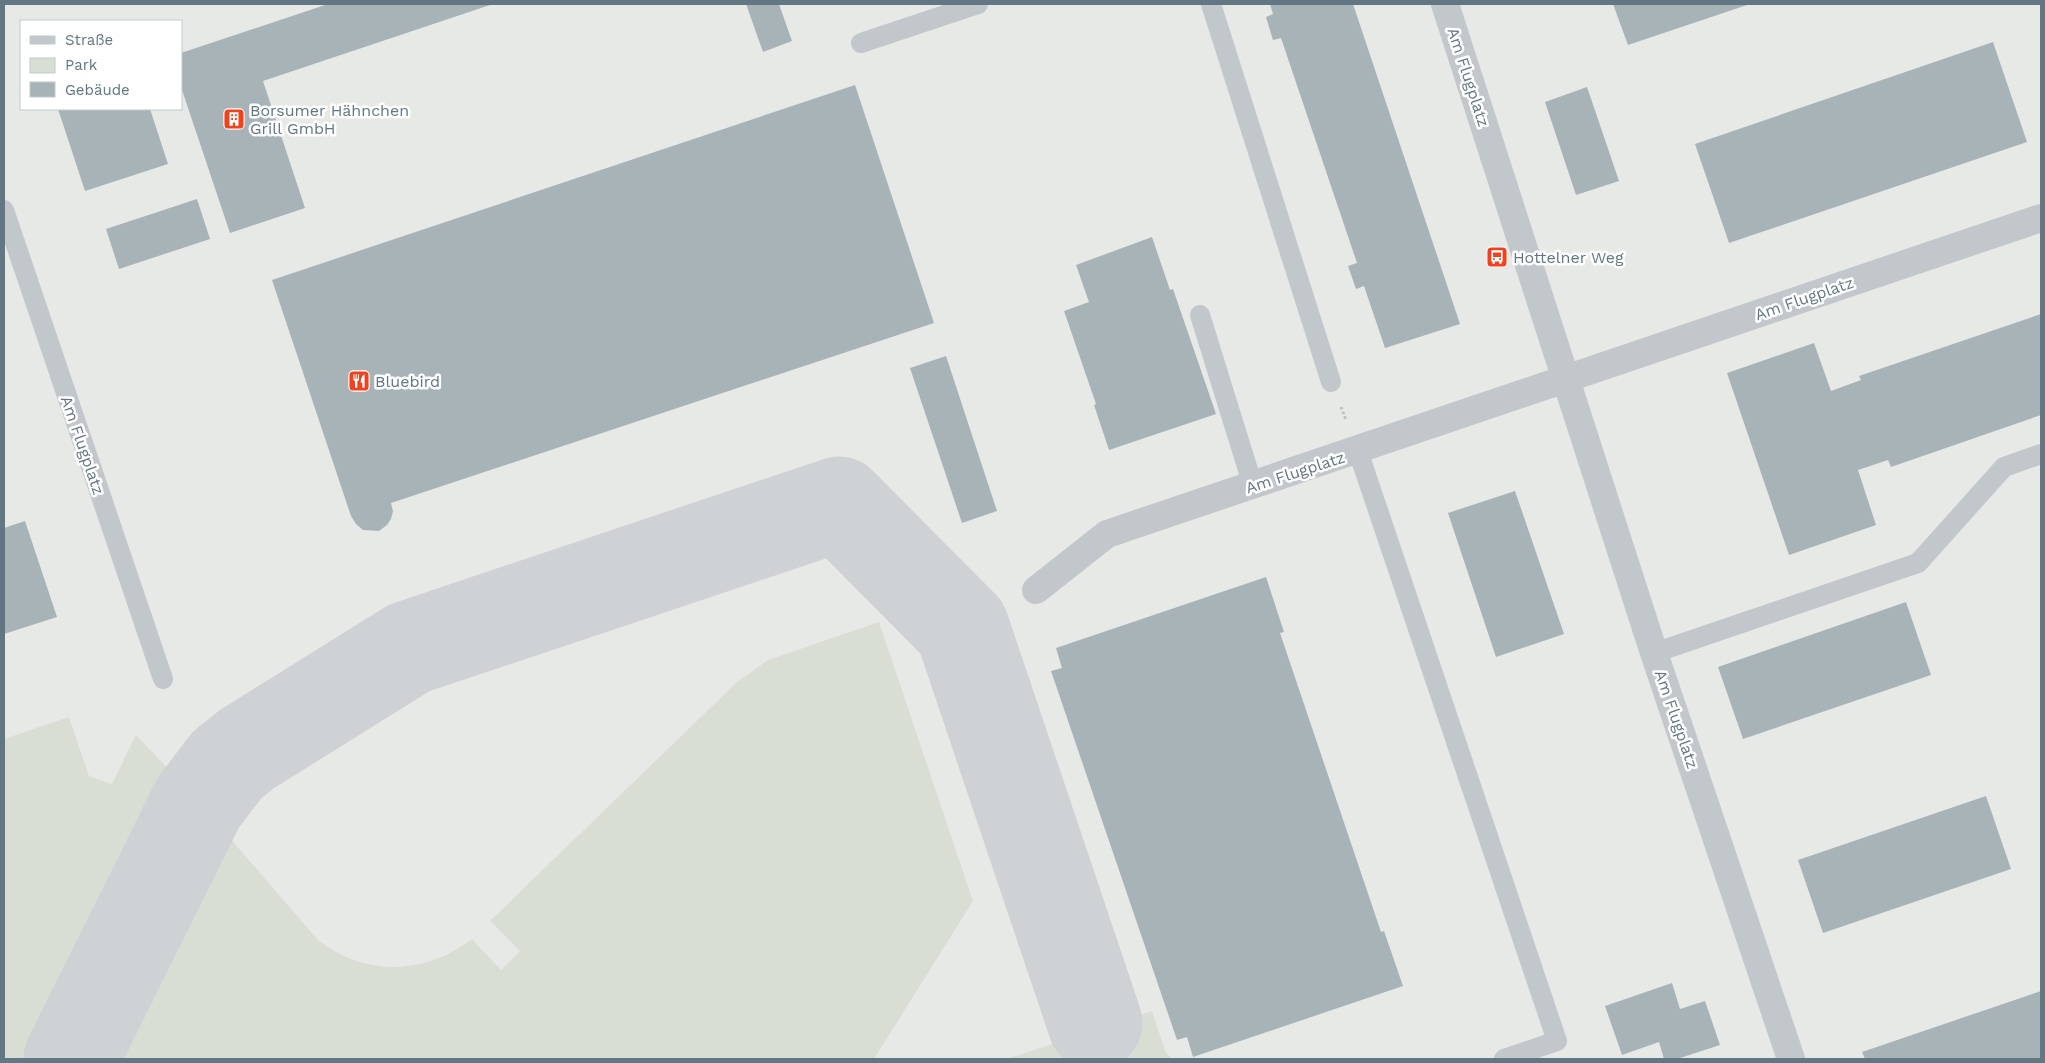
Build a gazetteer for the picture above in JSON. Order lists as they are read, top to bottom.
{
  "streets": {
    "street": ["Am Flugplatz"]
  },
  "places": {
    "building": ["Borsumer Hähnchen Grill GmbH"],
    "bus stop": ["Hottelner Weg"],
    "restaurant": ["Bluebird"]
  },
  "legend": ["Straße", "Park", "Gebäude"]
}
